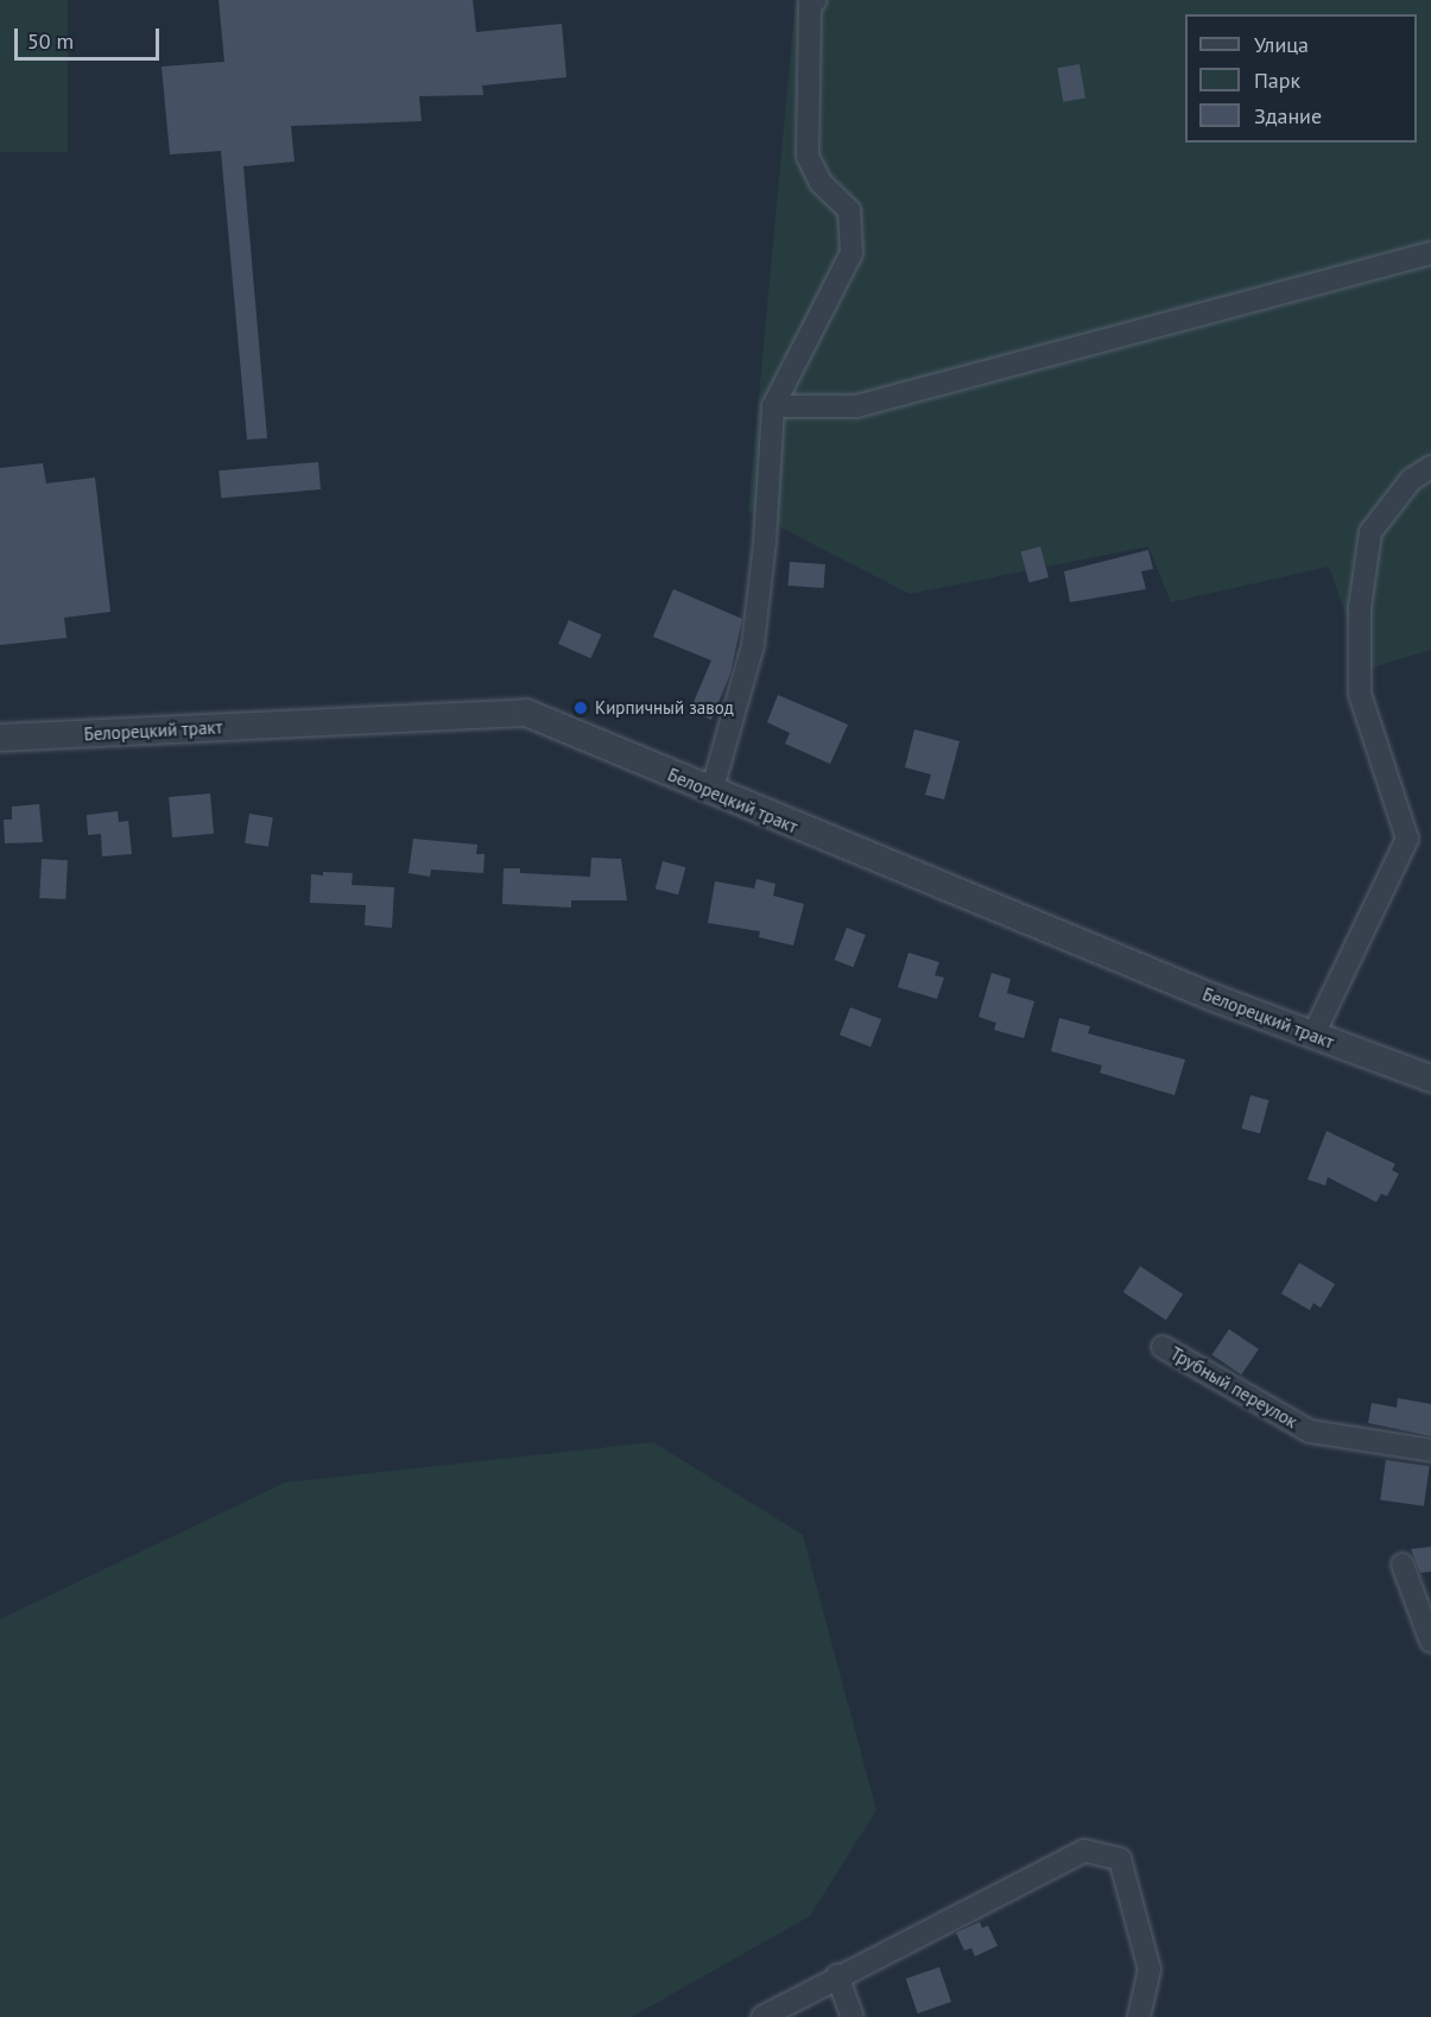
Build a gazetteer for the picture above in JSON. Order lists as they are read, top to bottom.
{
  "streets": {
    "street": ["Белорецкий тракт", "Трубный переулок"]
  },
  "places": ["Кирпичный завод"],
  "legend": ["Улица", "Парк", "Здание"],
  "scale_bar": "50 m"
}
